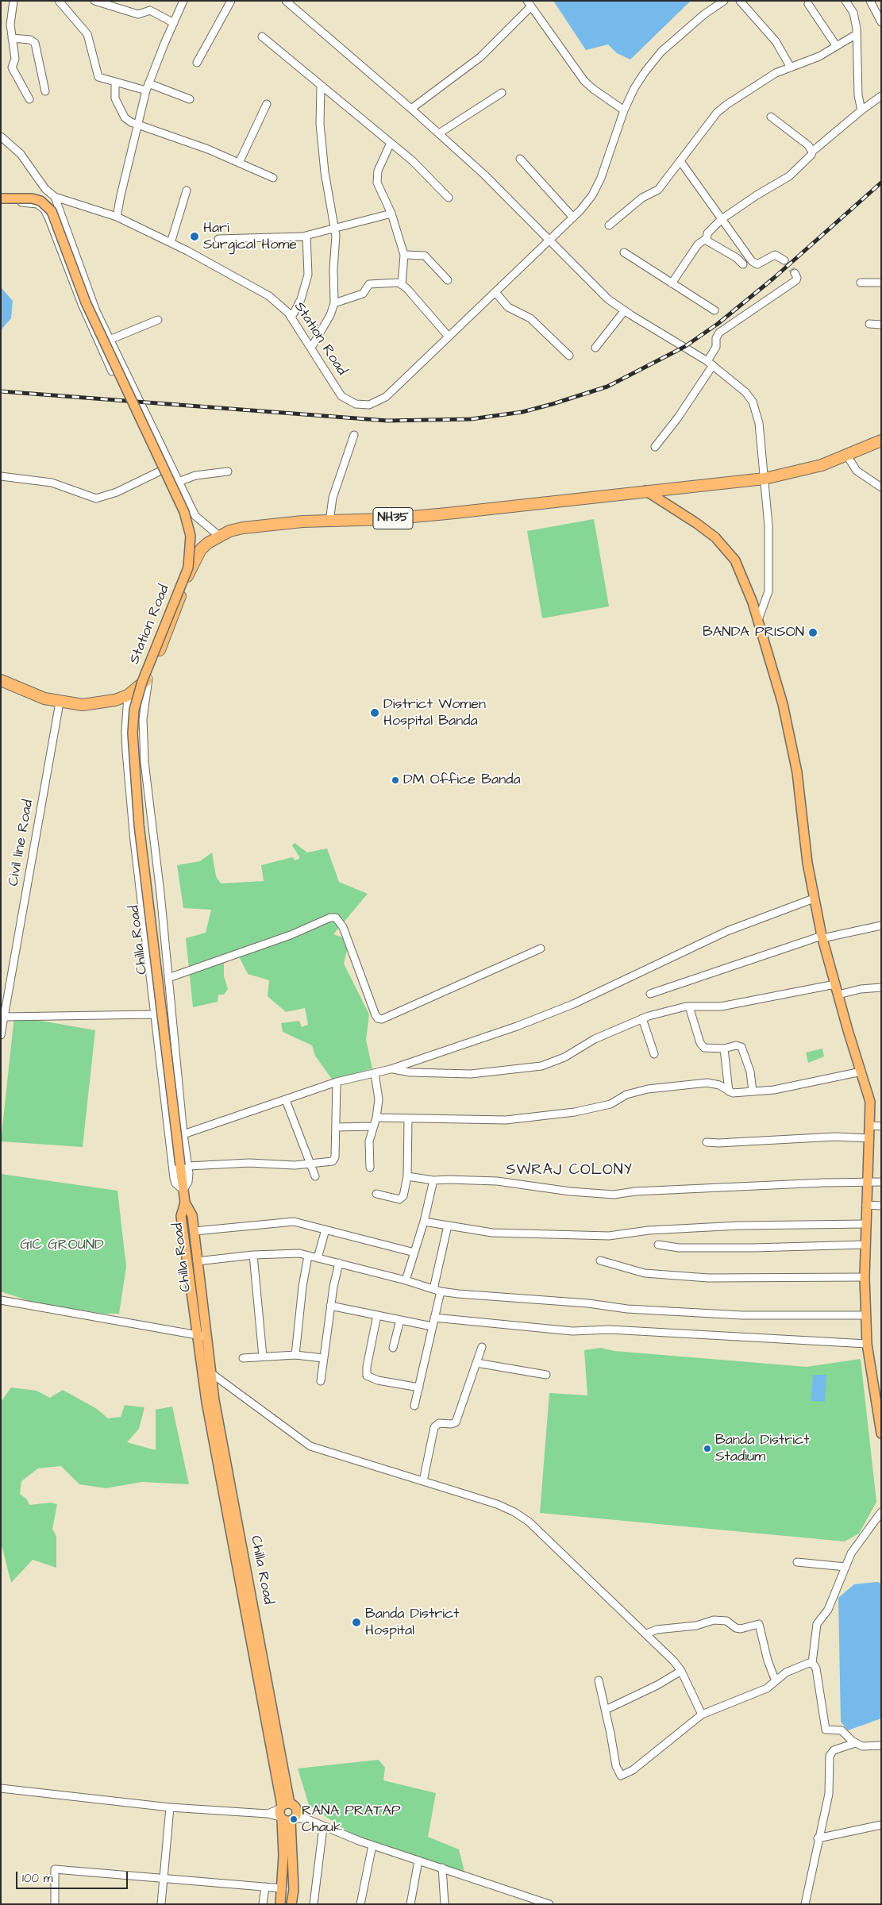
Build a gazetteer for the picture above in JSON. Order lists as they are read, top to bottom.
{
  "streets": {
    "highway": ["NH35"],
    "main road": ["Station Road", "Chilla Road"],
    "street": ["Civil line Road"]
  },
  "crossings": [
    ["Station Road", "NH35"],
    ["Station Road", "Chilla Road"],
    ["NH35", "Civil line Road"],
    ["NH35", "Chilla Road"]
  ],
  "districts": ["SWRAJ COLONY"],
  "parks": ["GIC GROUND"],
  "places": [
    "Hari Surgical Home",
    "BANDA PRISON",
    "District Women Hospital Banda",
    "DM Office Banda",
    "Banda District Stadium",
    "Banda District Hospital",
    "RANA PRATAP Chauk"
  ],
  "scale_bar": "100 m"
}
